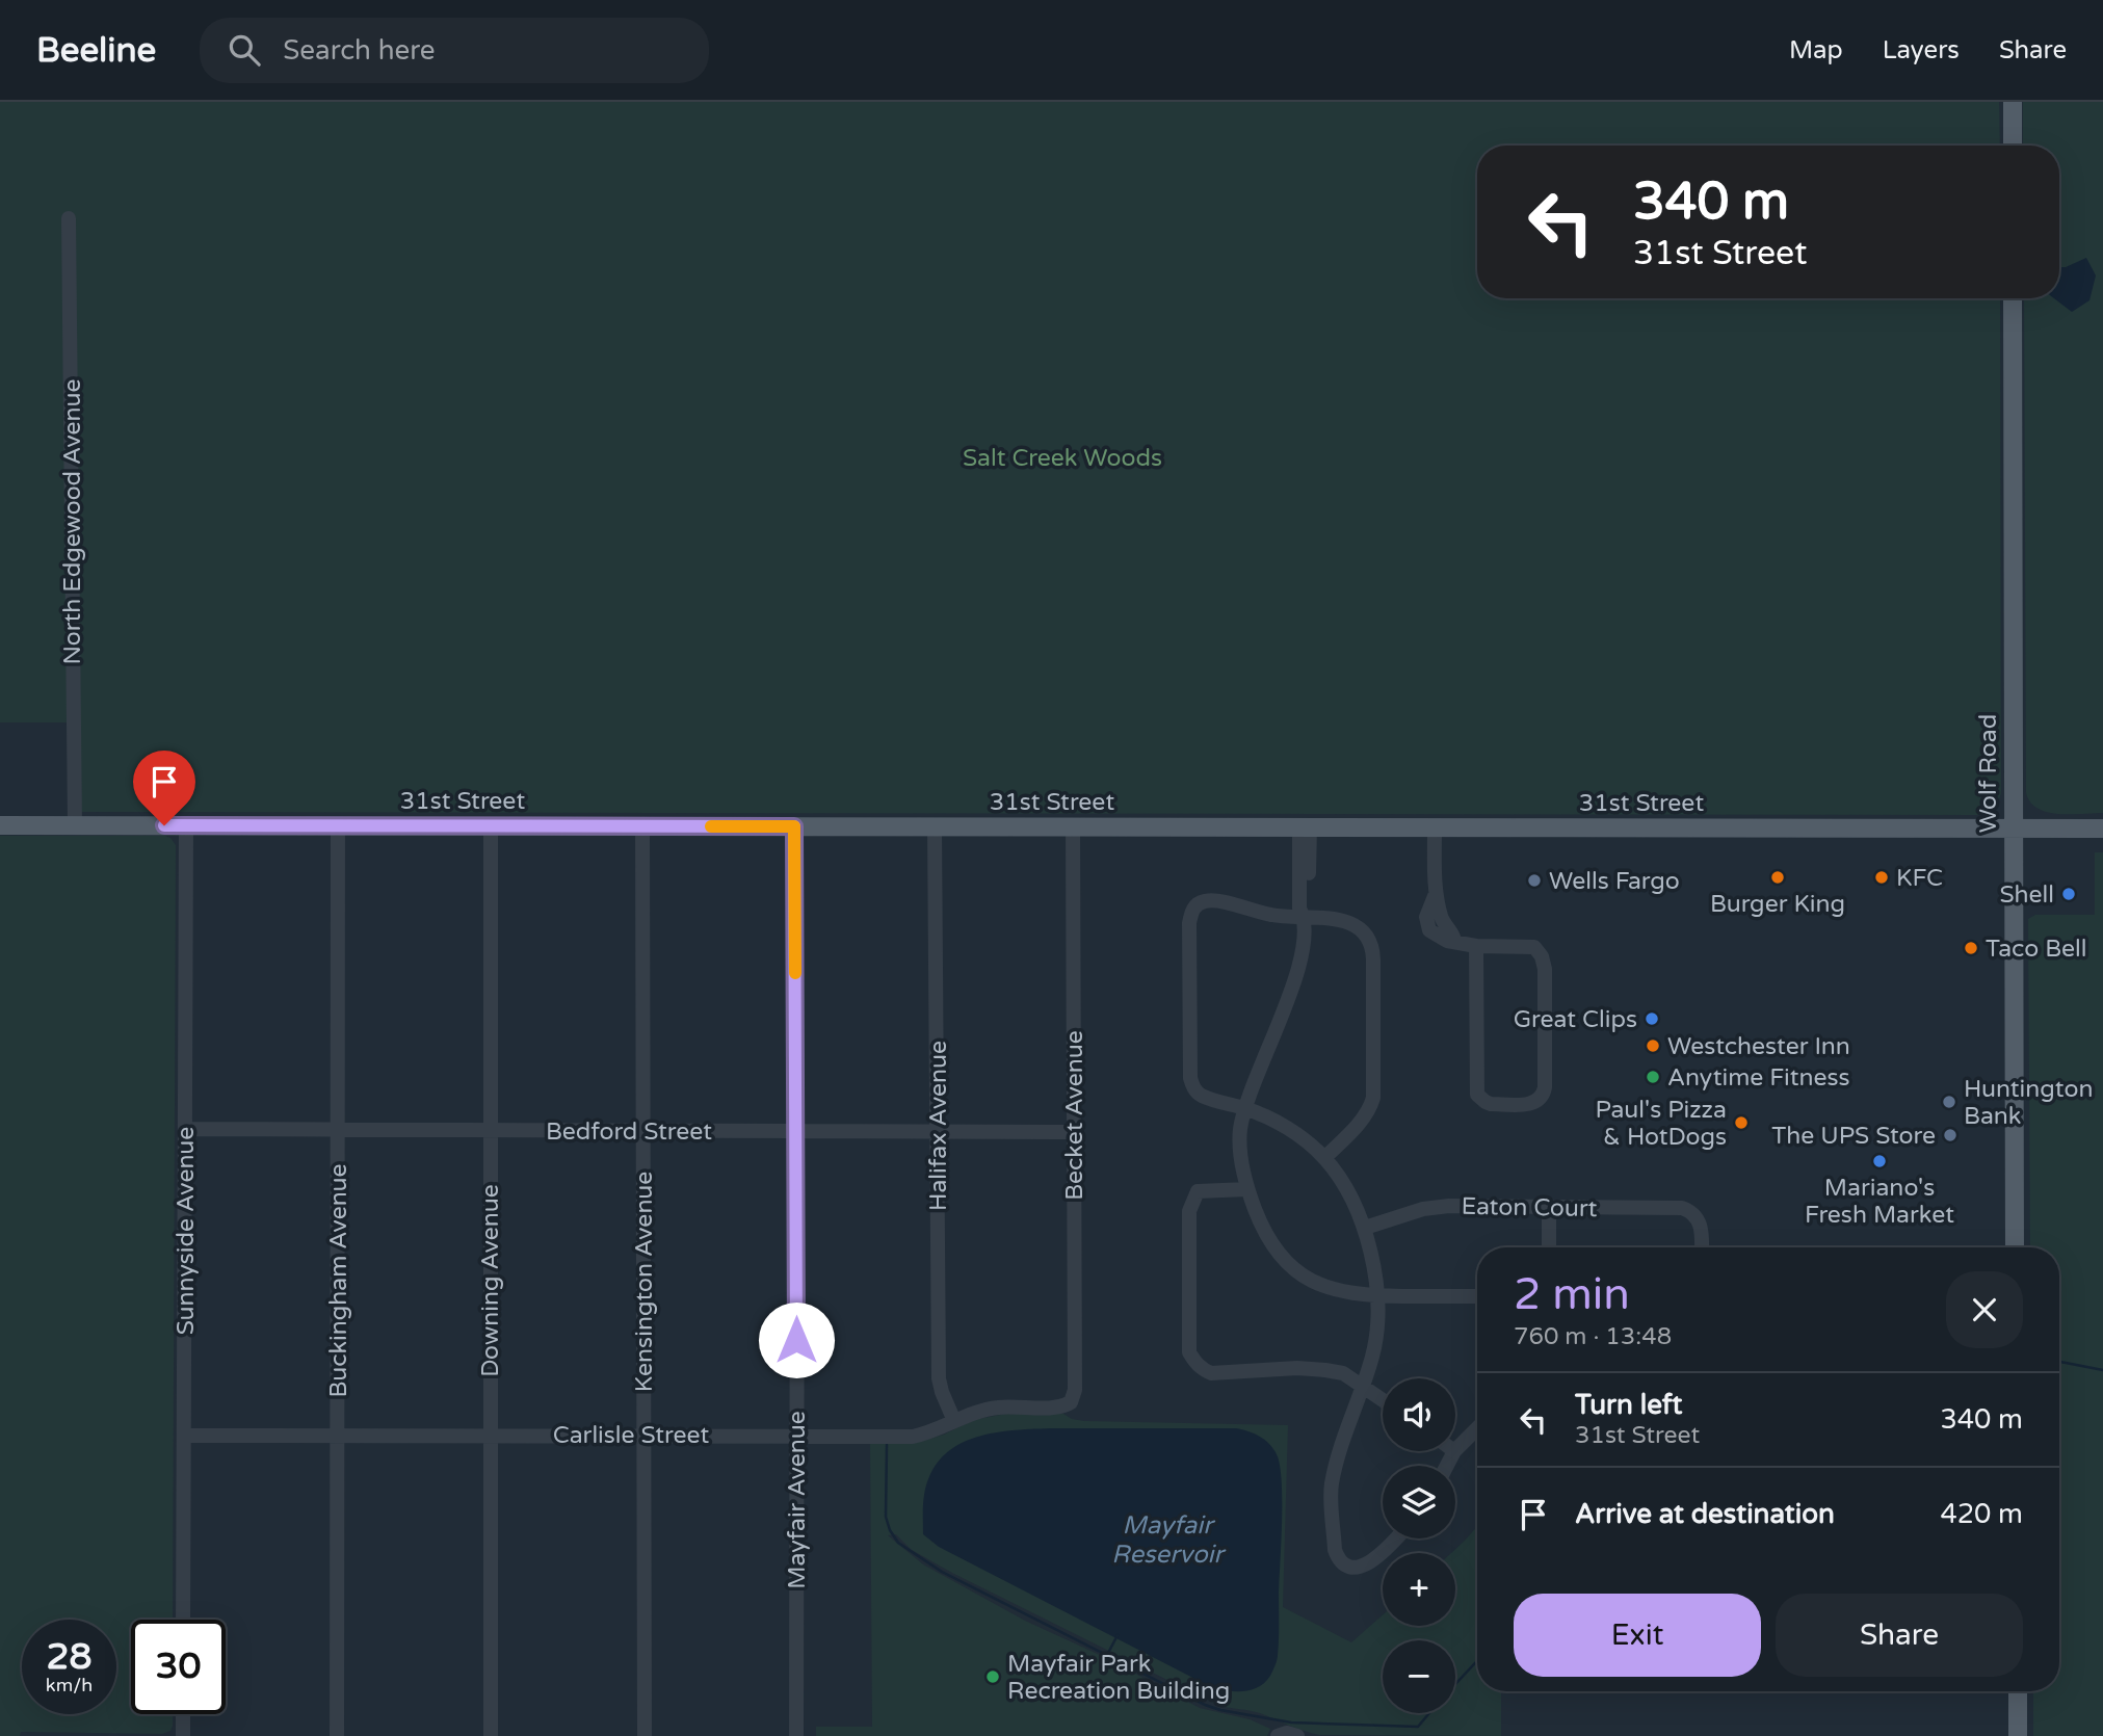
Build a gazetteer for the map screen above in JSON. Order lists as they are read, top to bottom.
{
  "streets": {
    "main road": ["Wolf Road", "31st Street"],
    "street": [
      "North Edgewood Avenue",
      "Becket Avenue",
      "Halifax Avenue",
      "Bedford Street",
      "Eaton Court",
      "Sunnyside Avenue",
      "Buckingham Avenue",
      "Downing Avenue",
      "Kensington Avenue",
      "Carlisle Street",
      "Mayfair Avenue"
    ]
  },
  "crossings": [
    ["North Edgewood Avenue", "31st Street"],
    ["Wolf Road", "31st Street"],
    ["31st Street", "Becket Avenue"],
    ["31st Street", "Halifax Avenue"],
    ["31st Street", "Sunnyside Avenue"],
    ["31st Street", "Buckingham Avenue"],
    ["31st Street", "Downing Avenue"],
    ["31st Street", "Kensington Avenue"],
    ["31st Street", "Mayfair Avenue"],
    ["Becket Avenue", "Bedford Street"],
    ["Becket Avenue", "Carlisle Street"],
    ["Halifax Avenue", "Bedford Street"],
    ["Halifax Avenue", "Carlisle Street"],
    ["Bedford Street", "Sunnyside Avenue"],
    ["Bedford Street", "Buckingham Avenue"],
    ["Bedford Street", "Downing Avenue"],
    ["Bedford Street", "Kensington Avenue"],
    ["Bedford Street", "Mayfair Avenue"],
    ["Sunnyside Avenue", "Carlisle Street"],
    ["Buckingham Avenue", "Carlisle Street"],
    ["Downing Avenue", "Carlisle Street"],
    ["Kensington Avenue", "Carlisle Street"],
    ["Carlisle Street", "Mayfair Avenue"]
  ],
  "water": ["Mayfair Reservoir"],
  "parks": ["Salt Creek Woods"],
  "places": [
    "Burger King",
    "KFC",
    "Wells Fargo",
    "Shell",
    "Taco Bell",
    "Great Clips",
    "Westchester Inn",
    "Anytime Fitness",
    "Huntington Bank",
    "Paul's Pizza & HotDogs",
    "The UPS Store",
    "Mariano's Fresh Market",
    "Mayfair Park Recreation Building"
  ],
  "page": {
    "header": "Beeline",
    "search": "Search here",
    "nav": ["Map", "Layers", "Share"],
    "turn": ["340 m", "31st Street"],
    "heading": ["2 min", "760 m · 13:48"],
    "list": [
      {
        "name": "Turn left",
        "note": "31st Street",
        "value": "340 m"
      },
      {
        "name": "Arrive at destination",
        "value": "420 m"
      }
    ],
    "map_buttons": ["+", "−"],
    "buttons": ["Exit", "Share"],
    "speed": "28 km/h",
    "limit": "30"
  }
}
